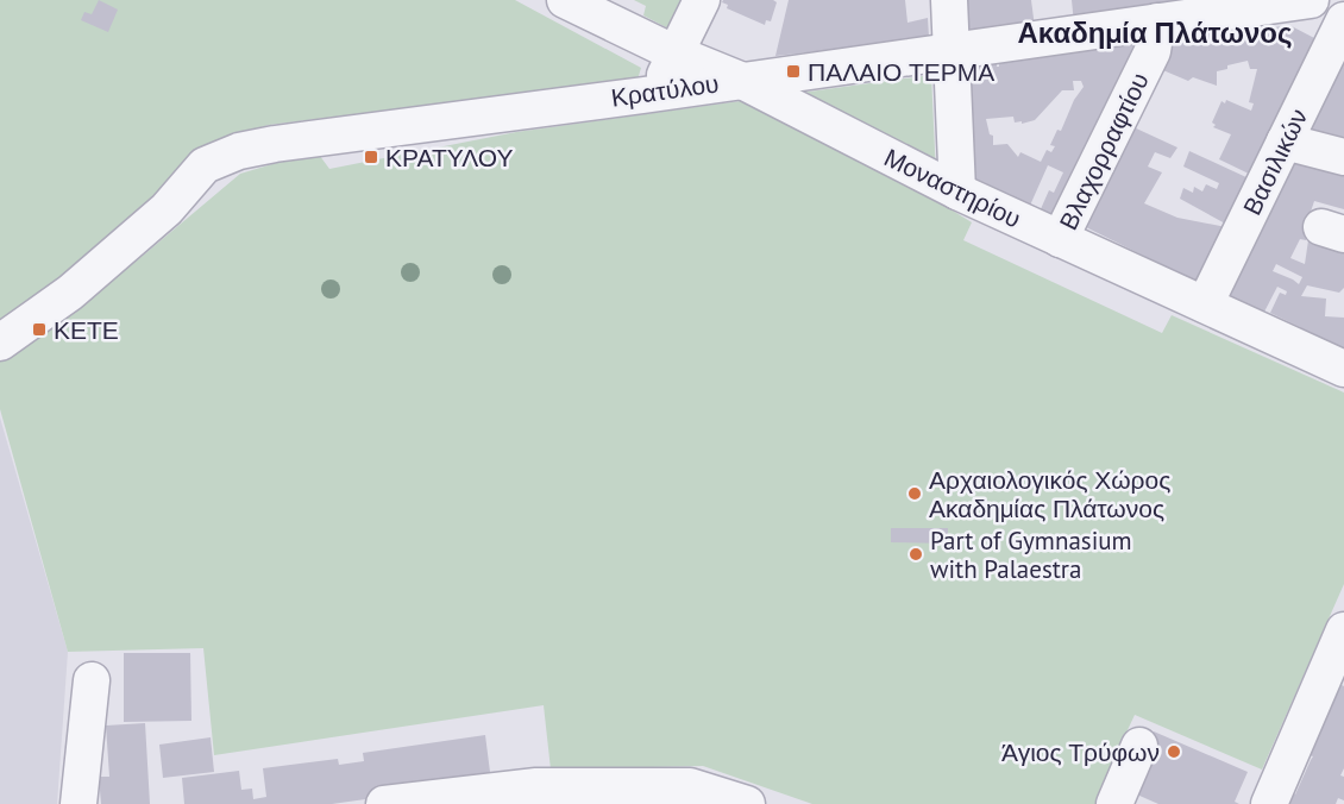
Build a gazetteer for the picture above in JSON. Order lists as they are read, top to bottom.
{
  "streets": {
    "street": [
      "Κρατύλου",
      "Βλαχορραφτίου",
      "Βασιλικών",
      "Μοναστηρίου"
    ]
  },
  "crossings": [
    ["Κρατύλου", "Βλαχορραφτίου"],
    ["Κρατύλου", "Μοναστηρίου"],
    ["Βλαχορραφτίου", "Μοναστηρίου"],
    ["Βασιλικών", "Μοναστηρίου"]
  ],
  "districts": ["Ακαδημία Πλάτωνος"],
  "places": {
    "transit": ["ΠΑΛΑΙΟ ΤΕΡΜΑ", "ΚΡΑΤΥΛΟΥ", "ΚΕΤΕ"],
    "other": ["Αρχαιολογικός Χώρος Ακαδημίας Πλάτωνος", "Part of Gymnasium with Palaestra", "Άγιος Τρύφων"]
  }
}
